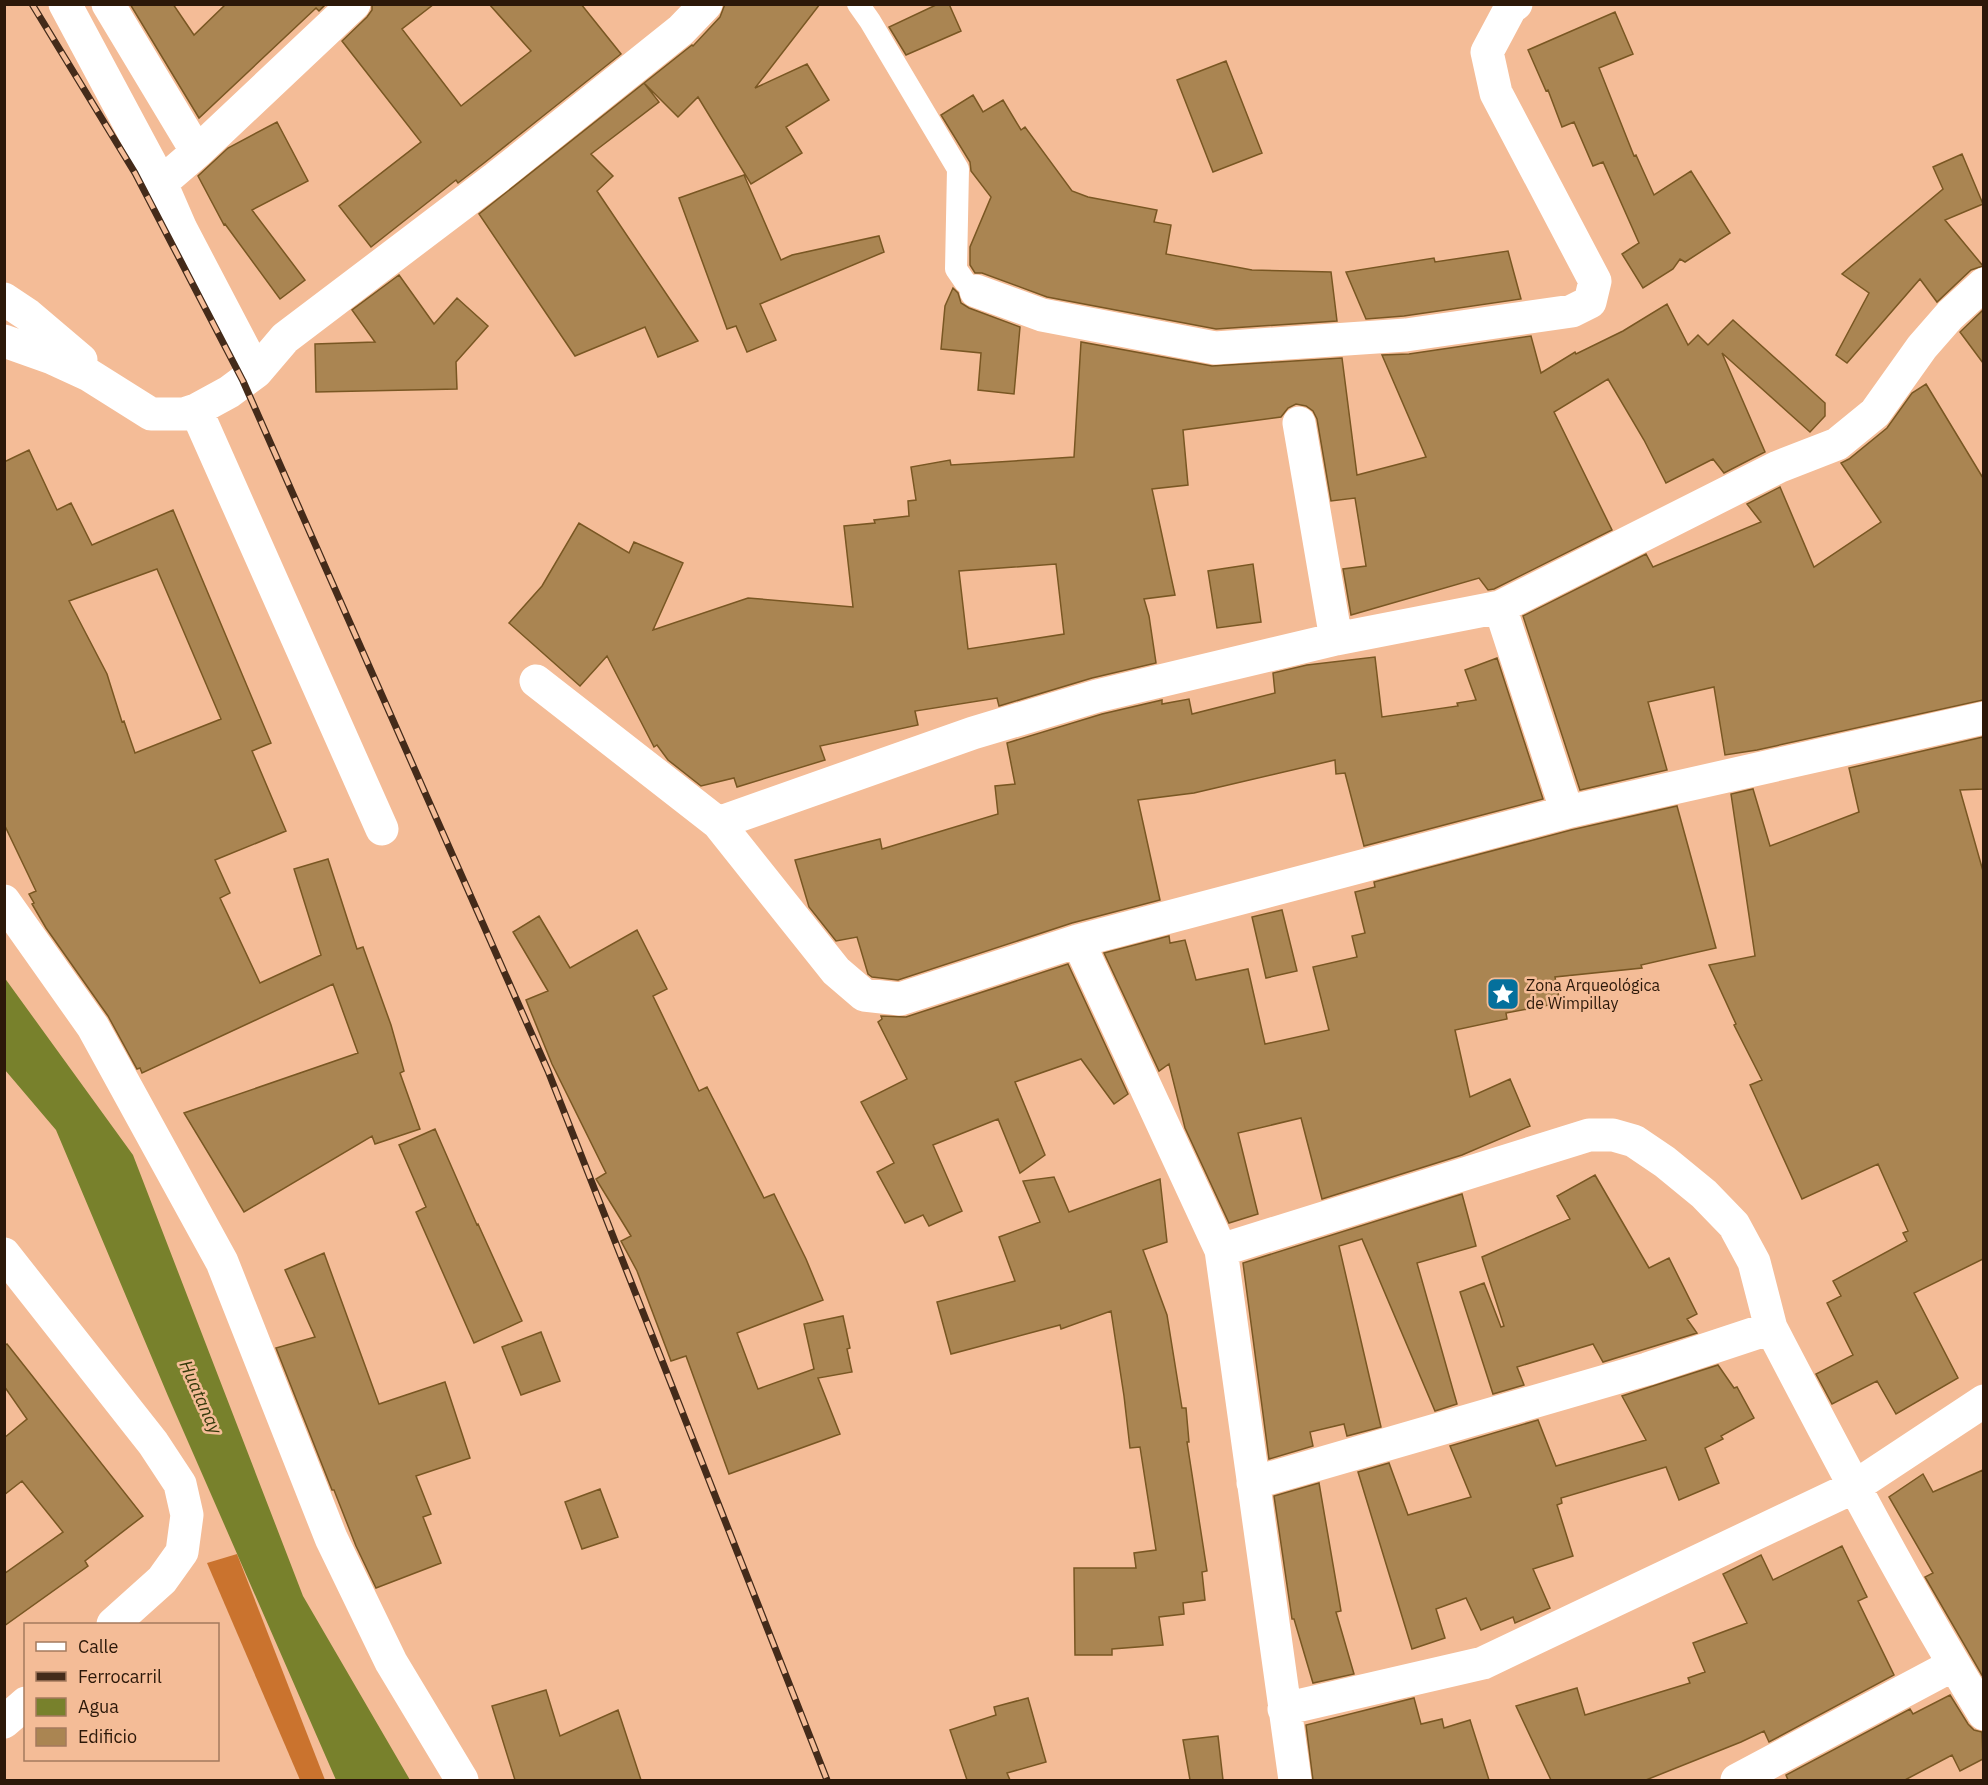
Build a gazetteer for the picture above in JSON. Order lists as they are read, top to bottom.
{
  "water": ["Huatanay"],
  "places": {
    "place": ["Zona Arqueológica de Wimpillay"]
  },
  "legend": [
    "Calle",
    "Ferrocarril",
    "Agua",
    "Edificio"
  ]
}
